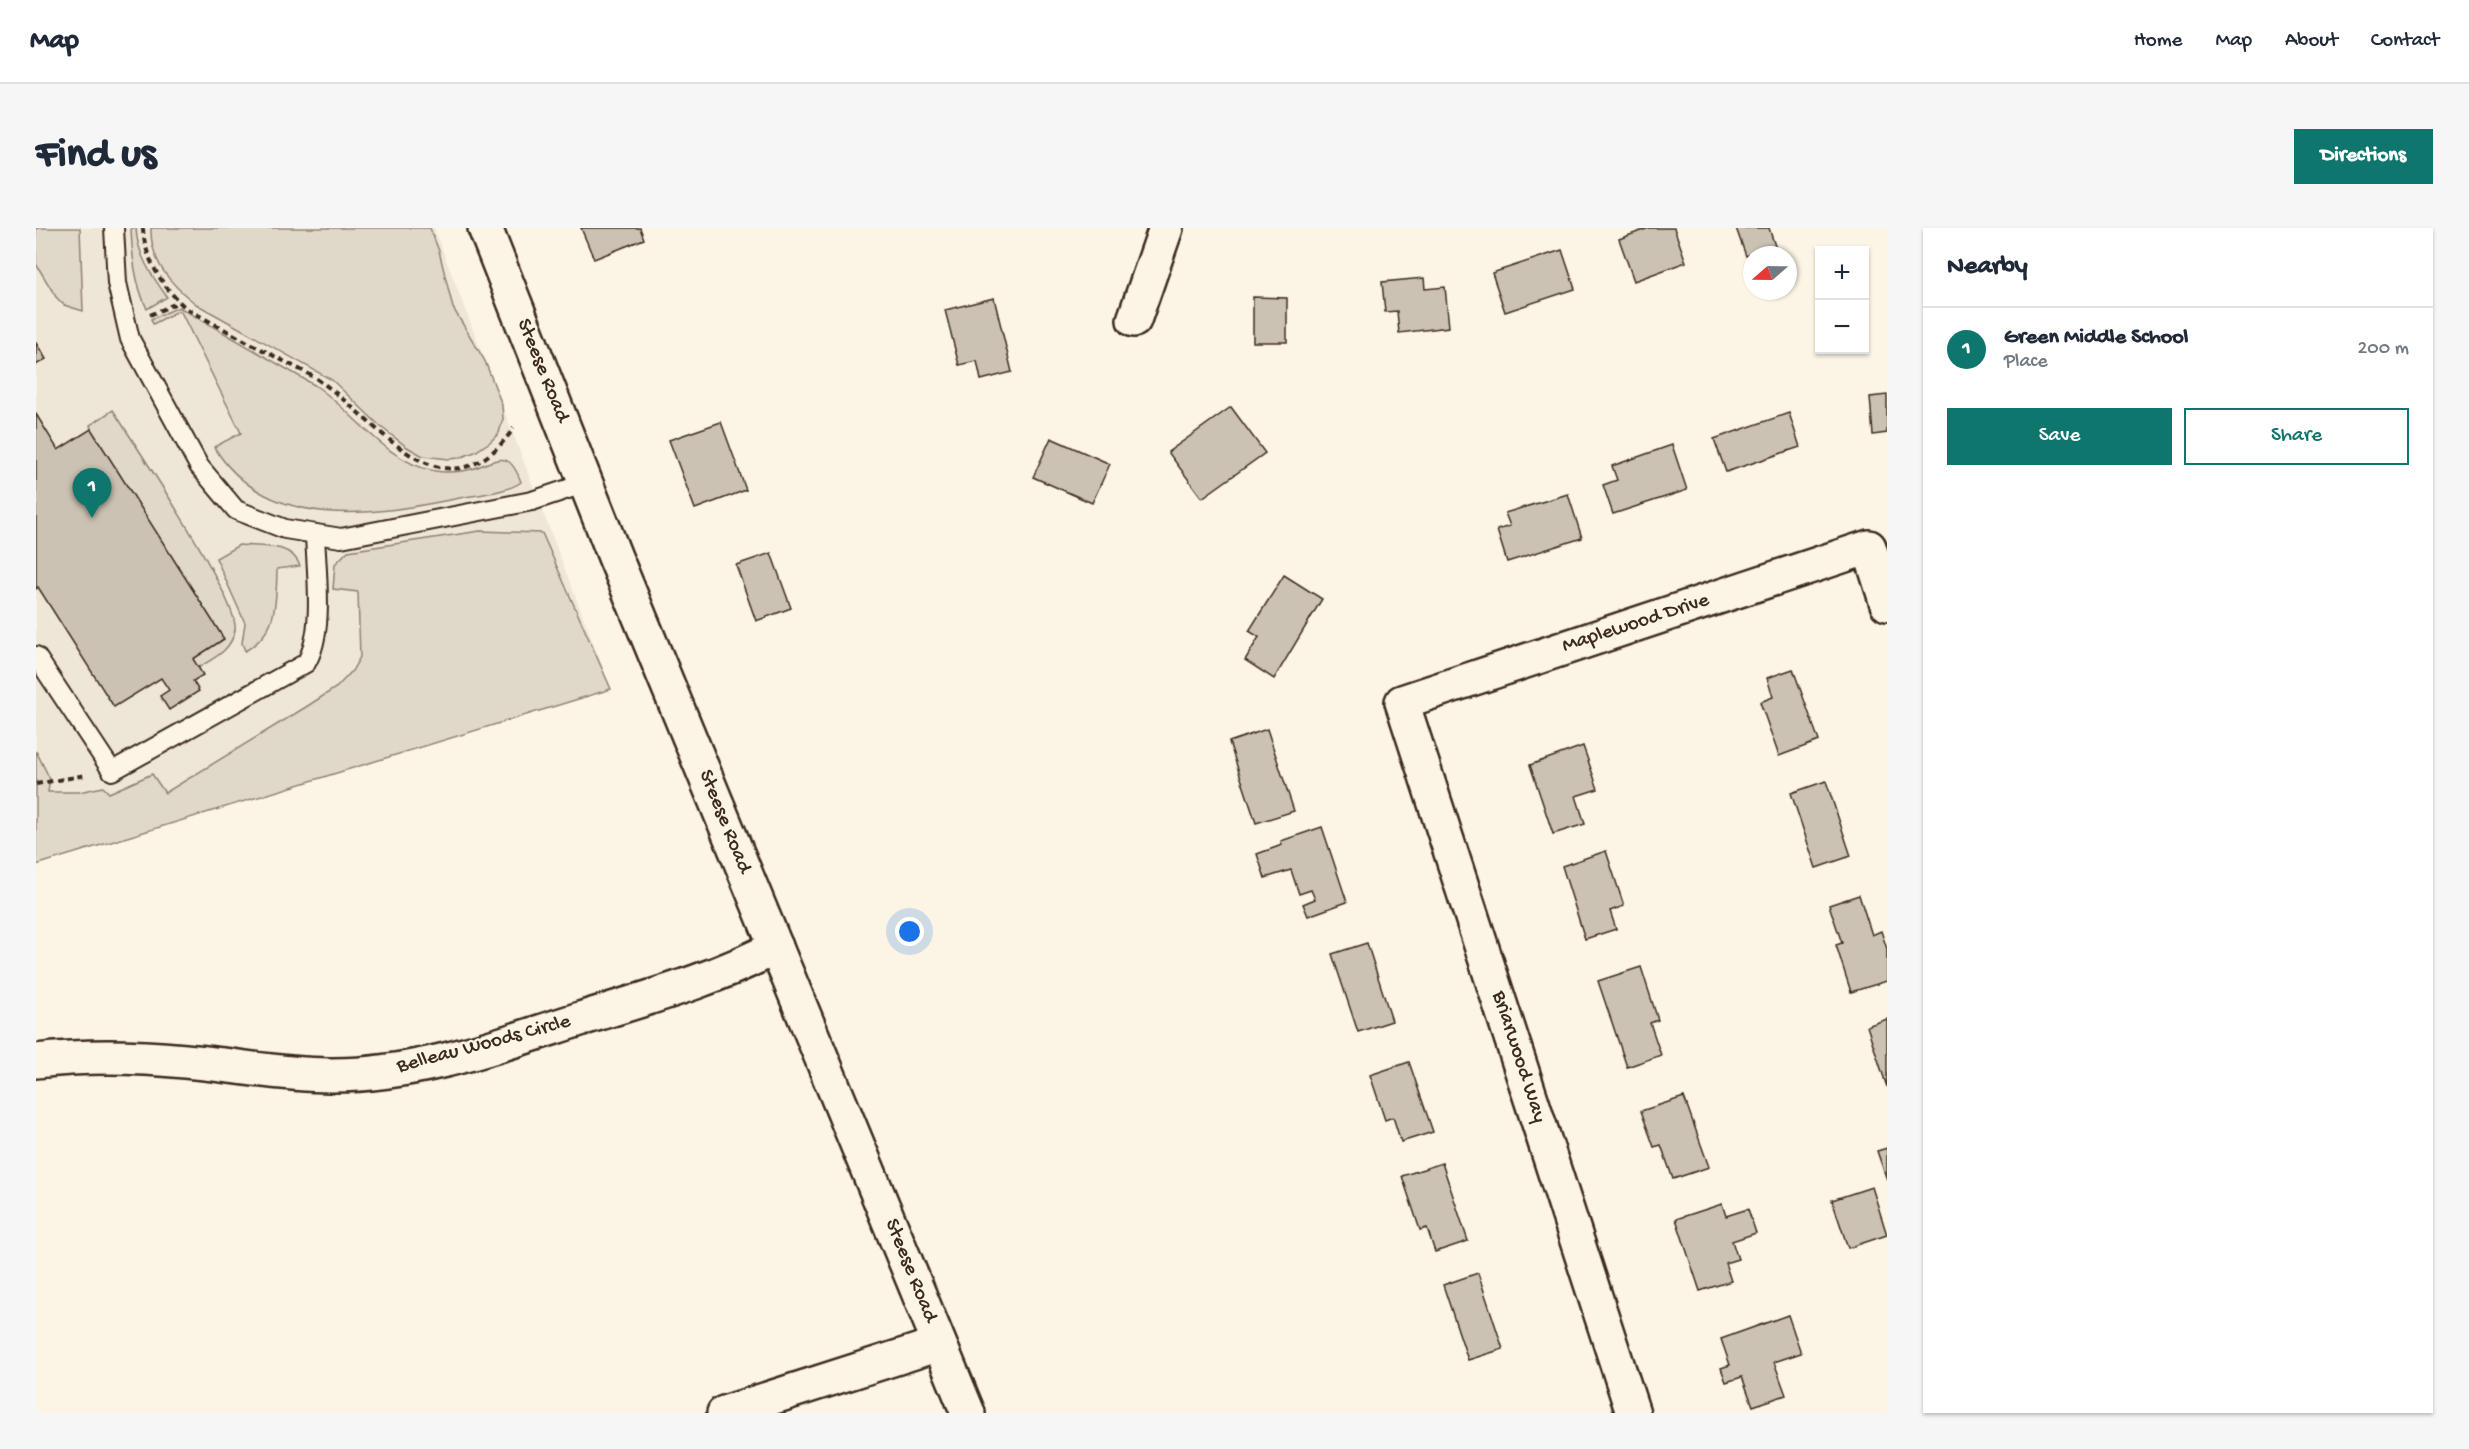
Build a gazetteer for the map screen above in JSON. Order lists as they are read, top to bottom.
{
  "streets": {
    "street": [
      "Steese Road",
      "Maplewood Drive",
      "Belleau Woods Circle",
      "Briarwood Way"
    ]
  },
  "crossings": [
    ["Steese Road", "Belleau Woods Circle"],
    ["Maplewood Drive", "Briarwood Way"]
  ],
  "north": "left",
  "page": {
    "header": "Map",
    "nav": [
      "Home",
      "Map",
      "About",
      "Contact"
    ],
    "buttons": [
      "Directions",
      ["Save", "Share"]
    ],
    "title": "Find us",
    "heading": "Nearby",
    "map_buttons": ["+", "−"],
    "list": [
      {
        "mark": "1",
        "name": "Green Middle School",
        "note": "Place",
        "value": "200 m"
      }
    ],
    "pins": "1"
  }
}
